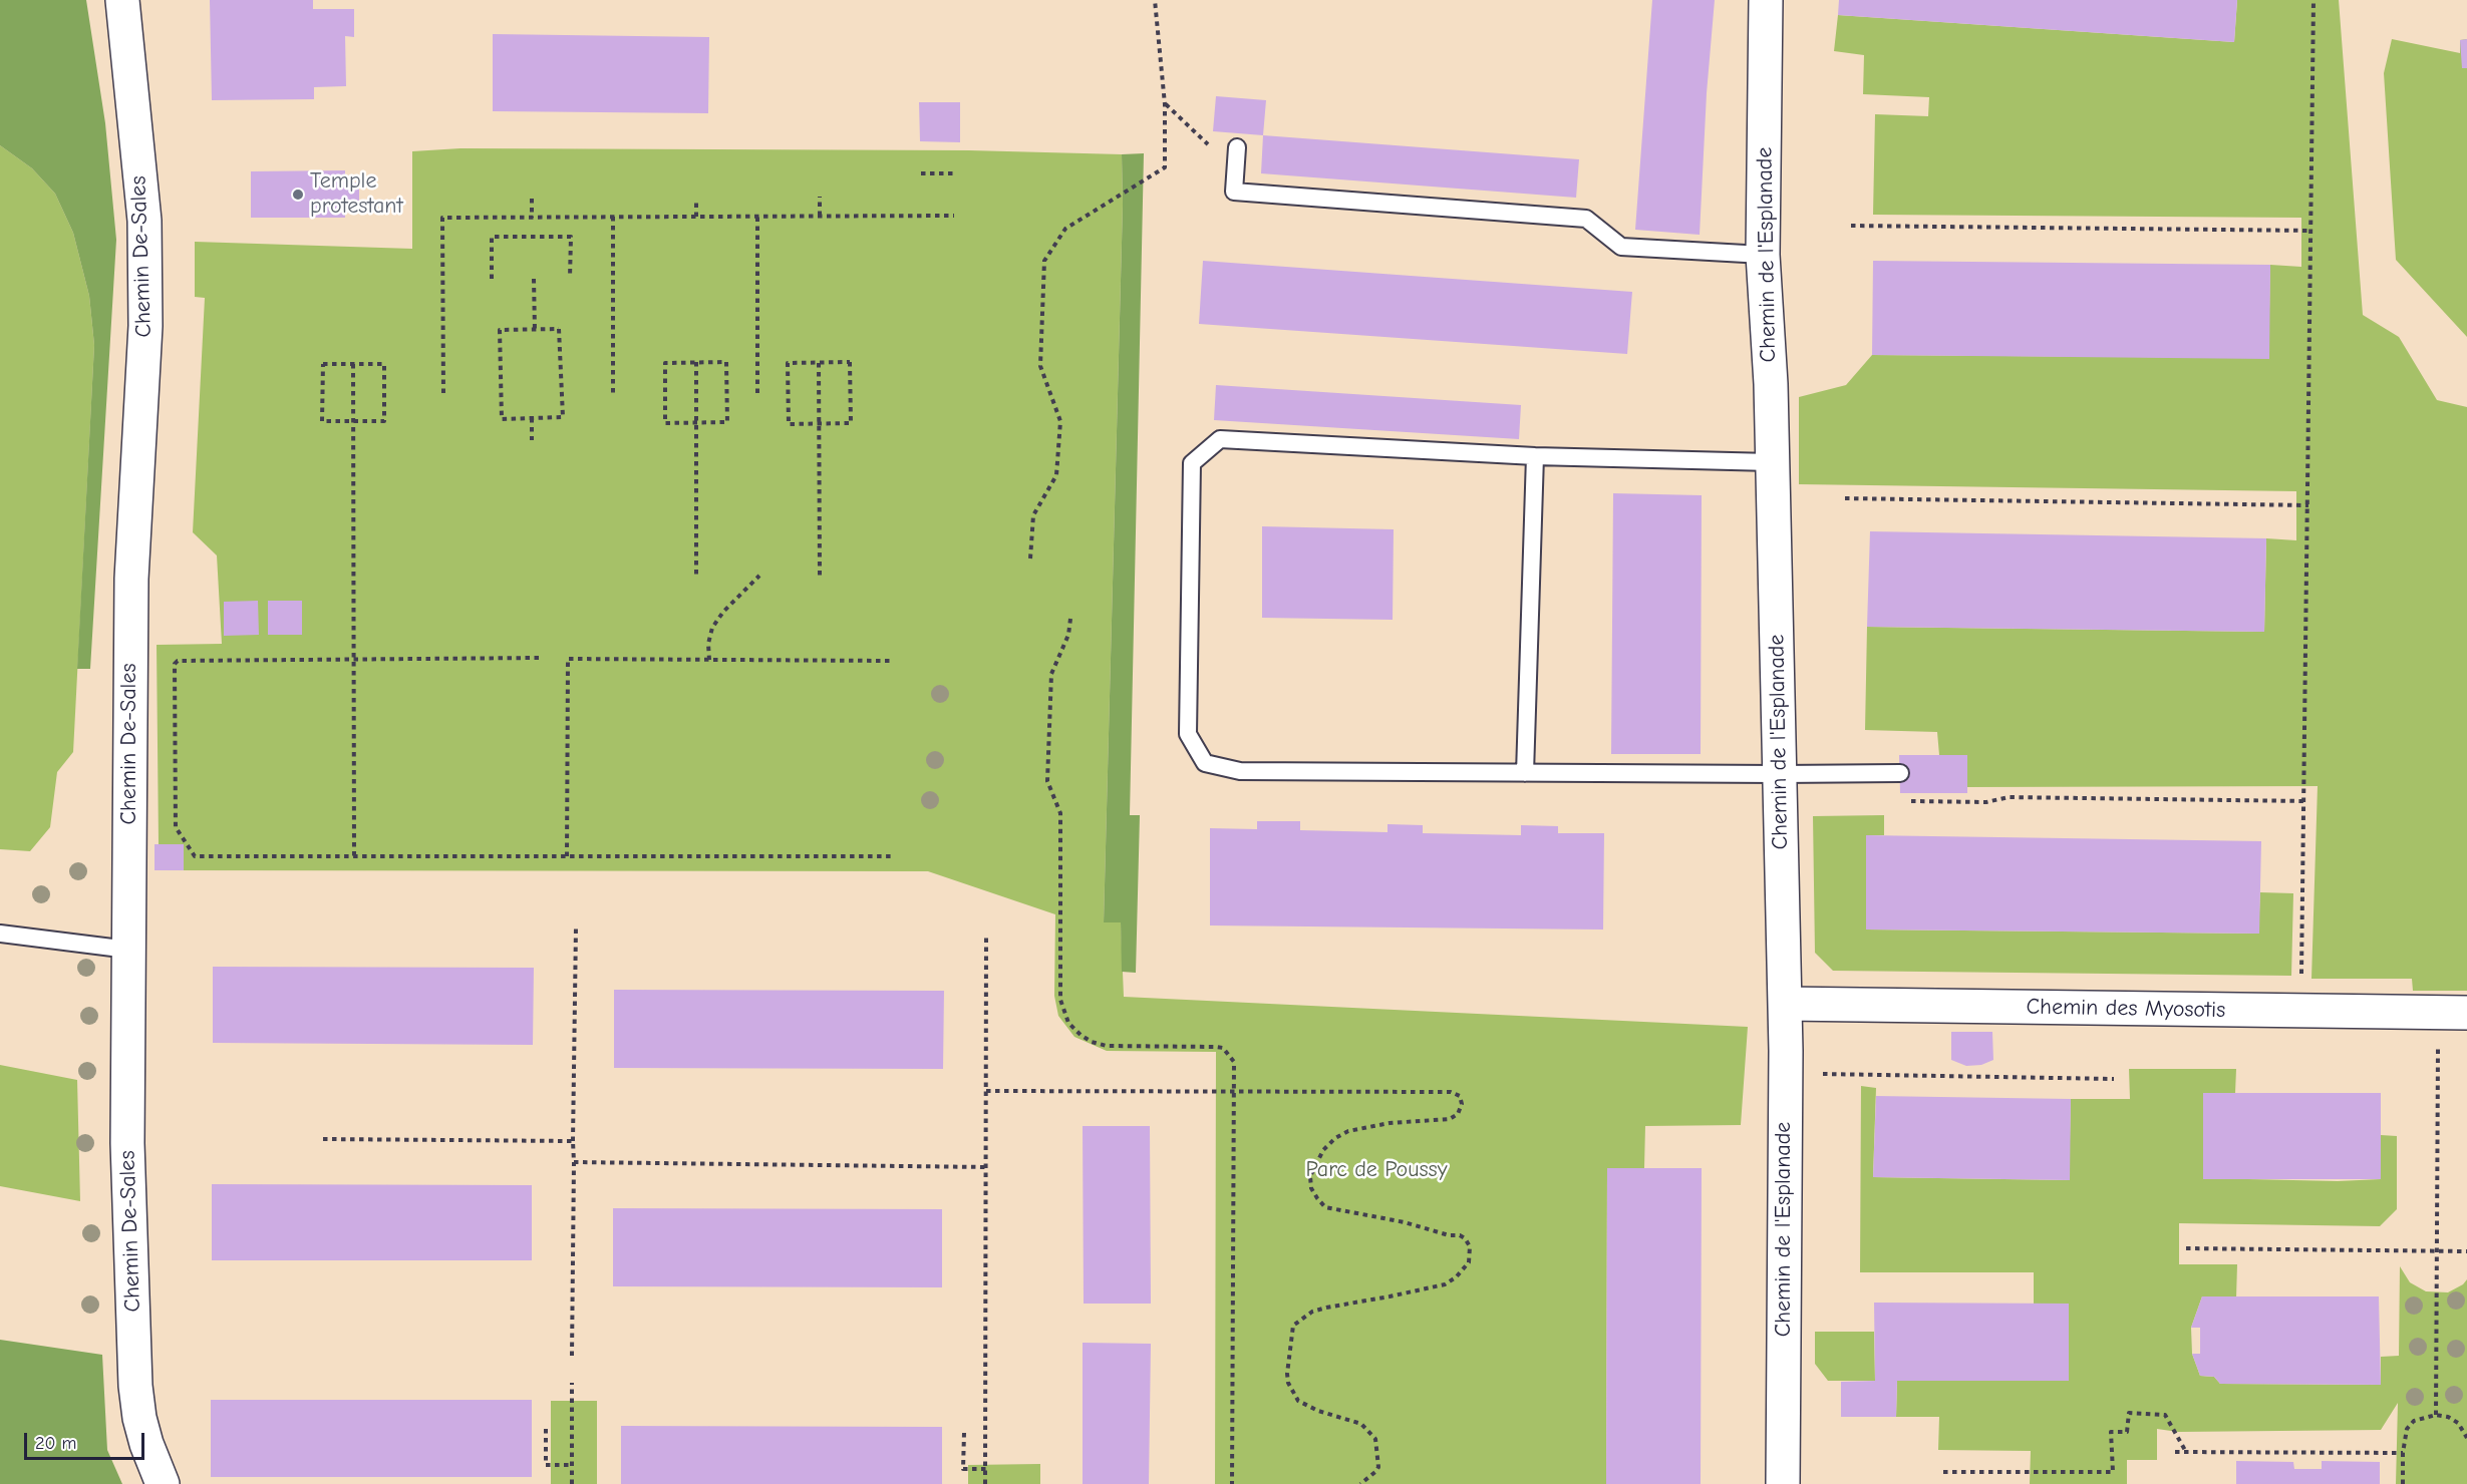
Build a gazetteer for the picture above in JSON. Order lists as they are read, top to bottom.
{
  "streets": {
    "street": ["Chemin de l'Esplanade", "Chemin De-Sales", "Chemin des Myosotis"]
  },
  "crossings": [
    ["Chemin de l'Esplanade", "Chemin des Myosotis"]
  ],
  "parks": ["Parc de Poussy"],
  "places": ["Temple protestant"],
  "scale_bar": "20 m"
}
